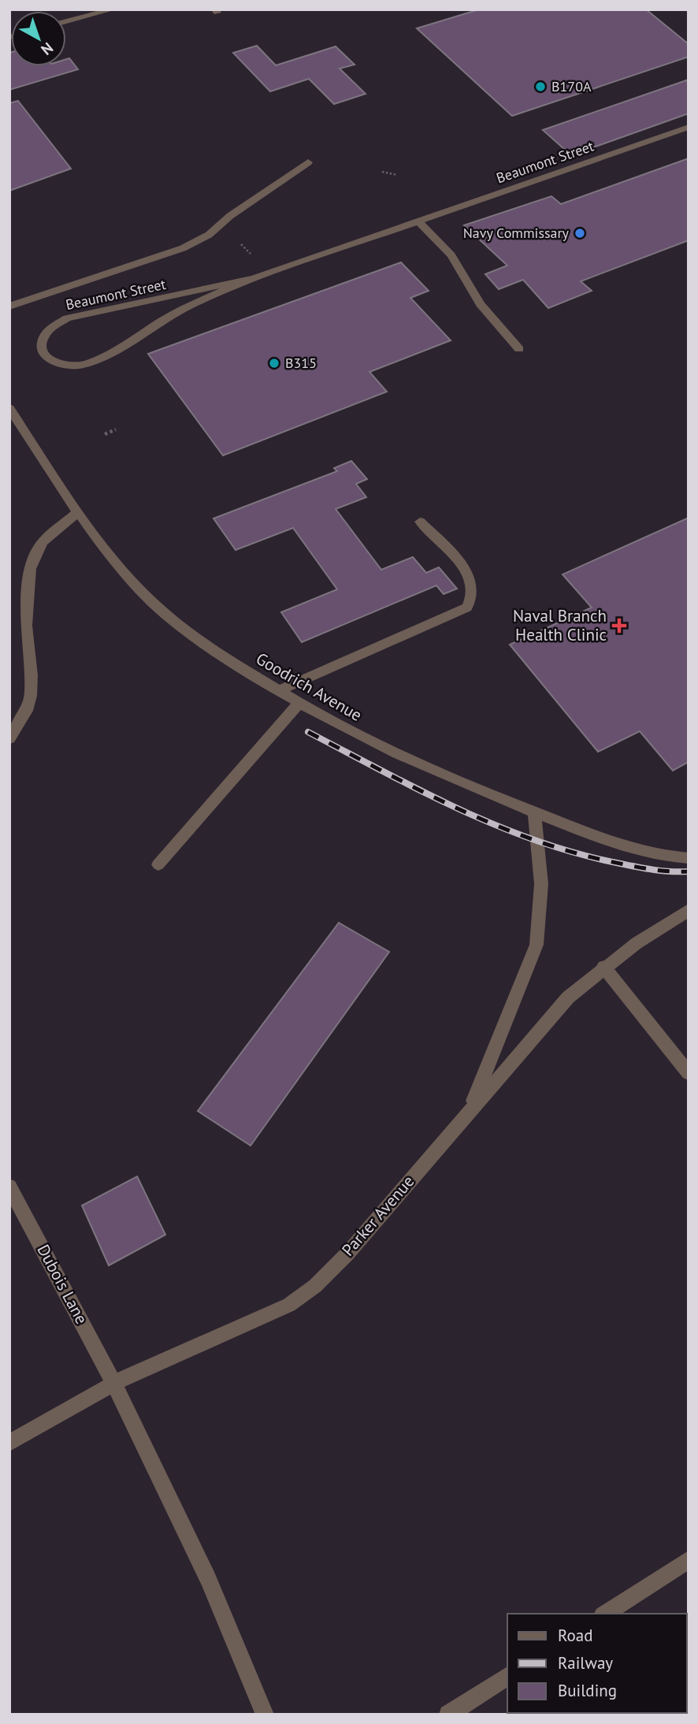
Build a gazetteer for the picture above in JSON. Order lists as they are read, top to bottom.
{
  "streets": {
    "street": [
      "Beaumont Street",
      "Goodrich Avenue",
      "Parker Avenue",
      "Dubois Lane"
    ]
  },
  "crossings": [
    ["Parker Avenue", "Dubois Lane"]
  ],
  "places": {
    "other": ["B170A", "Navy Commissary", "B315"],
    "health": ["Naval Branch Health Clinic"]
  },
  "legend": ["Road", "Railway", "Building"],
  "north": "bottom right"
}
